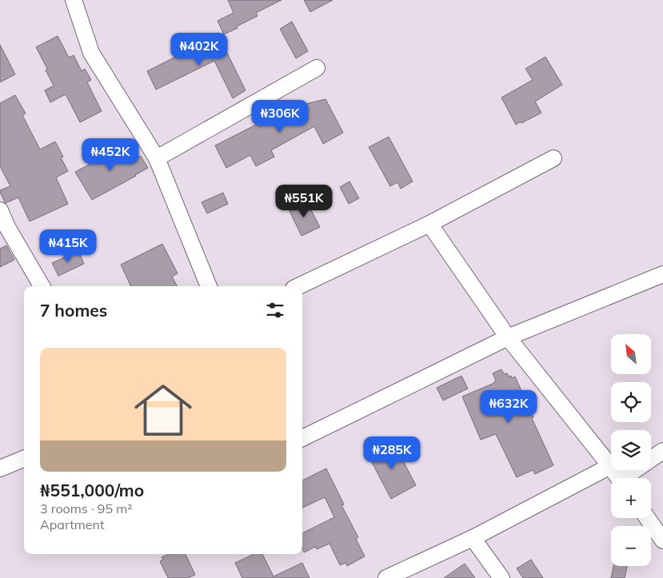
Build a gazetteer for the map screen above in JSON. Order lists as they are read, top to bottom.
{
  "north": "top left",
  "page": {
    "price": [
      "₦402K",
      "₦306K",
      "₦452K",
      "₦551K",
      "₦415K",
      "₦632K",
      "₦285K"
    ],
    "heading": "7 homes",
    "map_buttons": ["+", "−"],
    "list": [
      {
        "name": "₦551,000/mo",
        "note": "3 rooms · 95 m² · Apartment"
      }
    ]
  }
}
